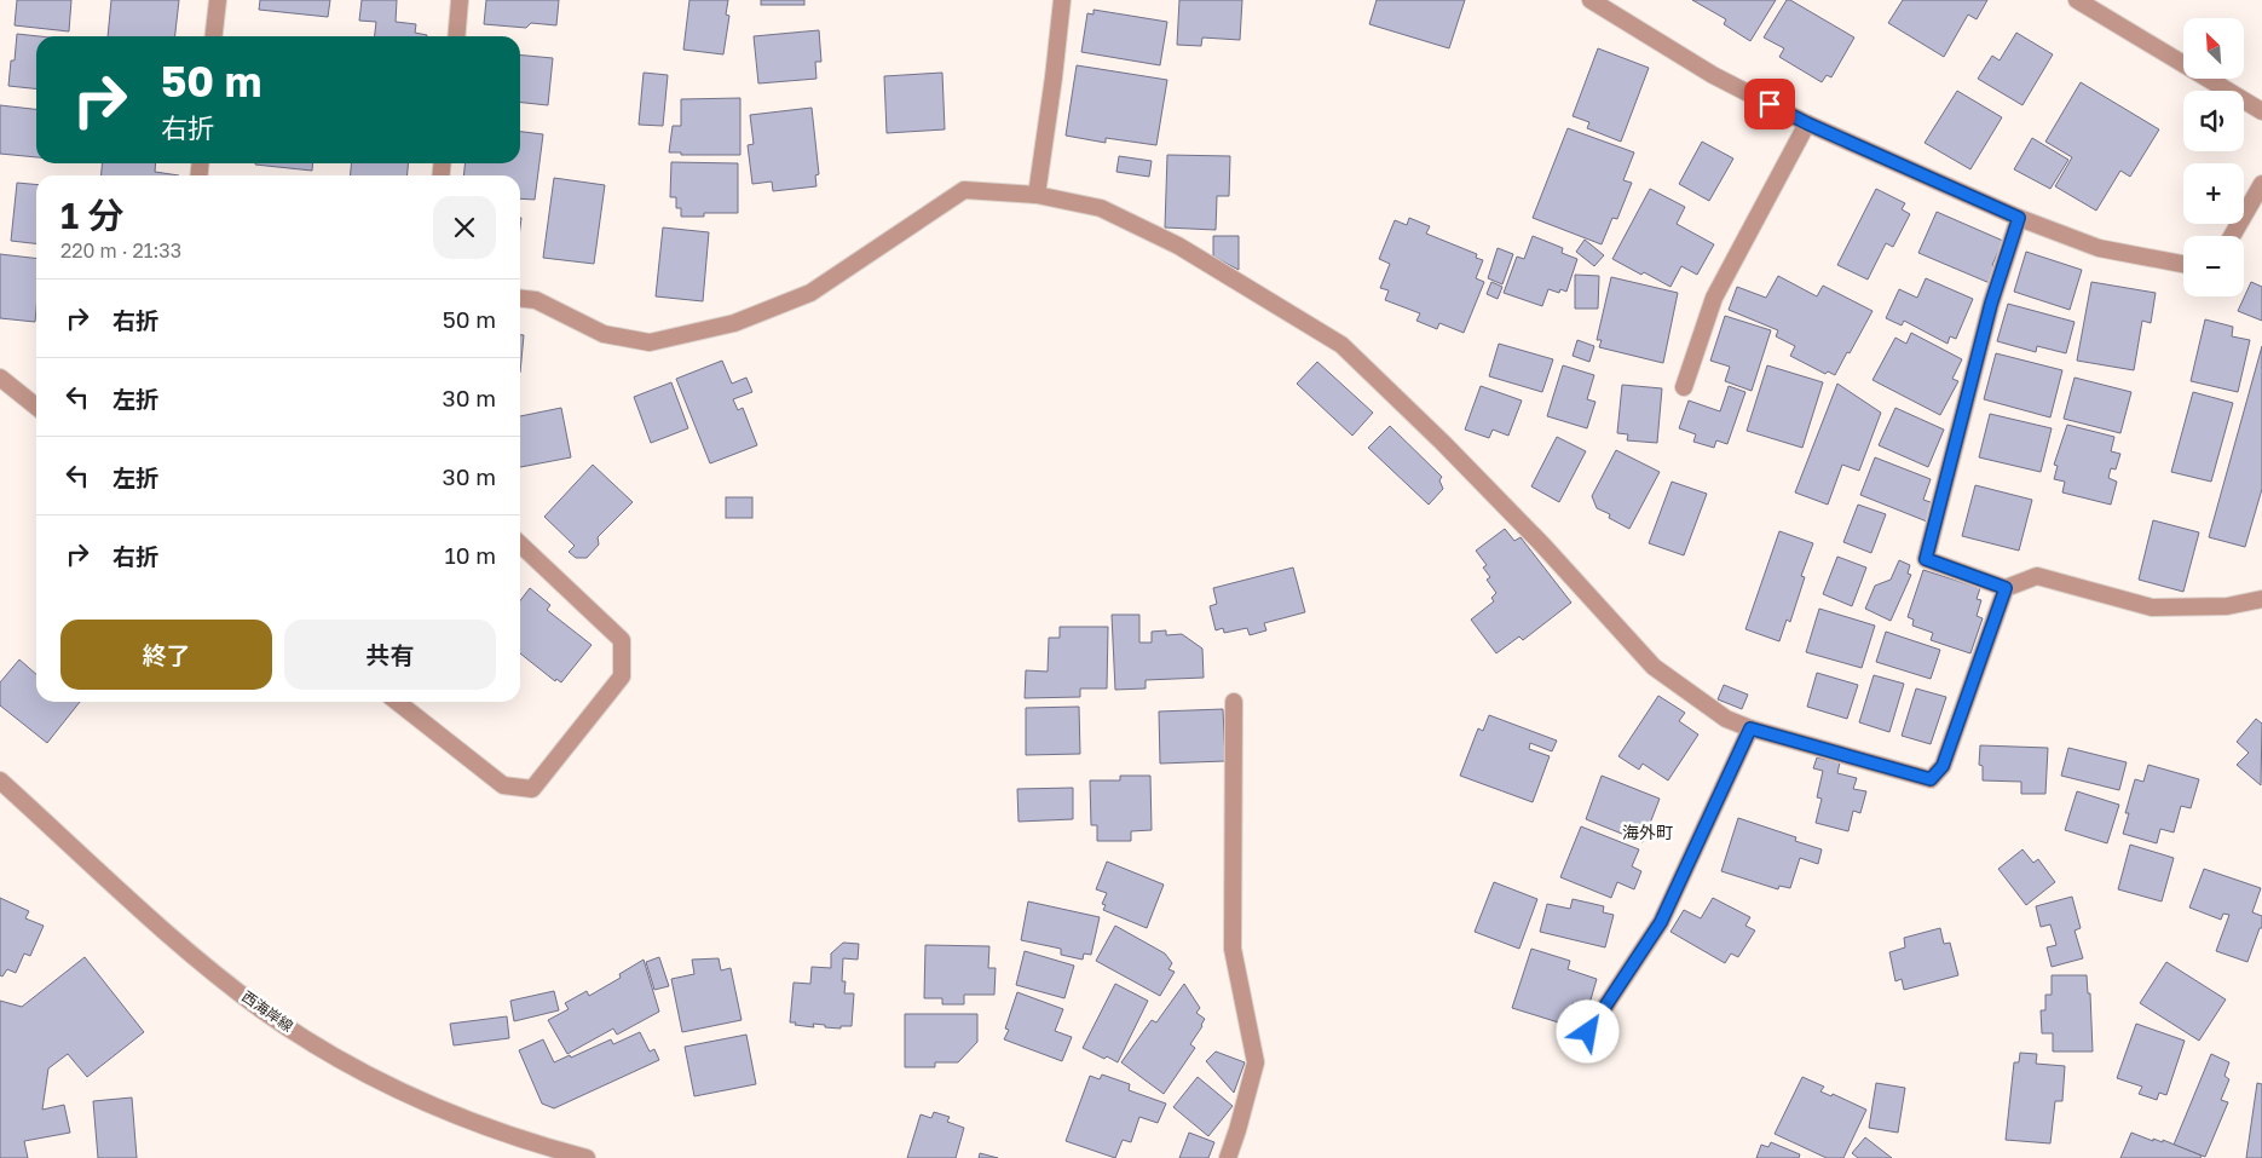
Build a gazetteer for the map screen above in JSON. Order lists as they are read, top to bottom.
{
  "streets": {
    "street": ["西海岸線"]
  },
  "districts": ["海外町"],
  "north": "top left",
  "page": {
    "map_buttons": ["+", "−"],
    "turn": ["50 m", "右折"],
    "heading": ["1 分", "220 m · 21:33"],
    "list": [
      {
        "name": "右折",
        "value": "50 m"
      },
      {
        "name": "左折",
        "value": "30 m"
      },
      {
        "name": "左折",
        "value": "30 m"
      },
      {
        "name": "右折",
        "value": "10 m"
      }
    ],
    "buttons": ["終了", "共有"]
  }
}
